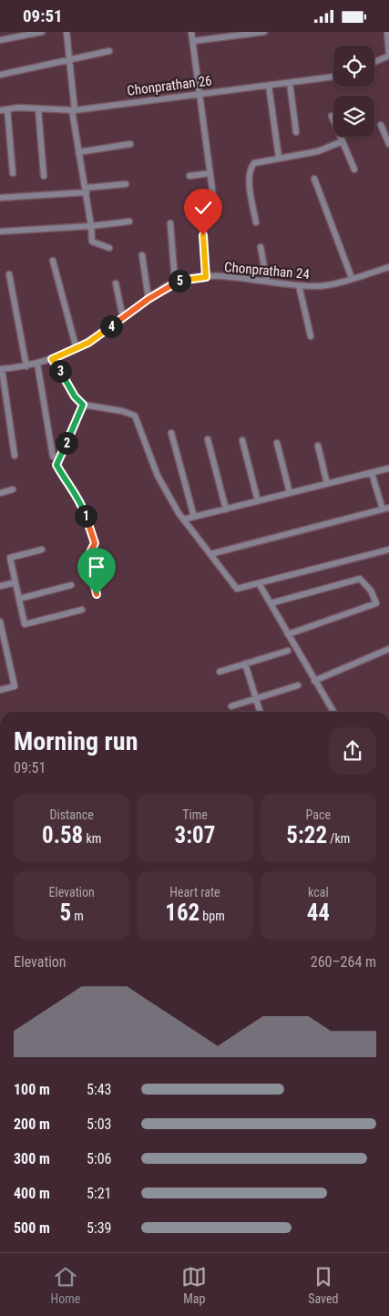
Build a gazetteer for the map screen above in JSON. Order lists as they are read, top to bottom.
{
  "streets": {
    "street": ["Chonprathan 26", "Chonprathan 24"]
  },
  "page": {
    "status": "09:51",
    "pins": [
      "5",
      "4",
      "3",
      "2",
      "1"
    ],
    "heading": ["Morning run", "09:51"],
    "stats": [
      ["Distance", "0.58 km"],
      ["Time", "3:07"],
      ["Pace", "5:22 /km"],
      ["Elevation", "5 m"],
      ["Heart rate", "162 bpm"],
      ["kcal", "44"]
    ],
    "chart": ["Elevation", "260–264 m"],
    "list": [
      {
        "name": "100 m",
        "note": "5:43"
      },
      {
        "name": "200 m",
        "note": "5:03"
      },
      {
        "name": "300 m",
        "note": "5:06"
      },
      {
        "name": "400 m",
        "note": "5:21"
      },
      {
        "name": "500 m",
        "note": "5:39"
      }
    ],
    "tabs": ["Home", "Map", "Saved"]
  }
}
